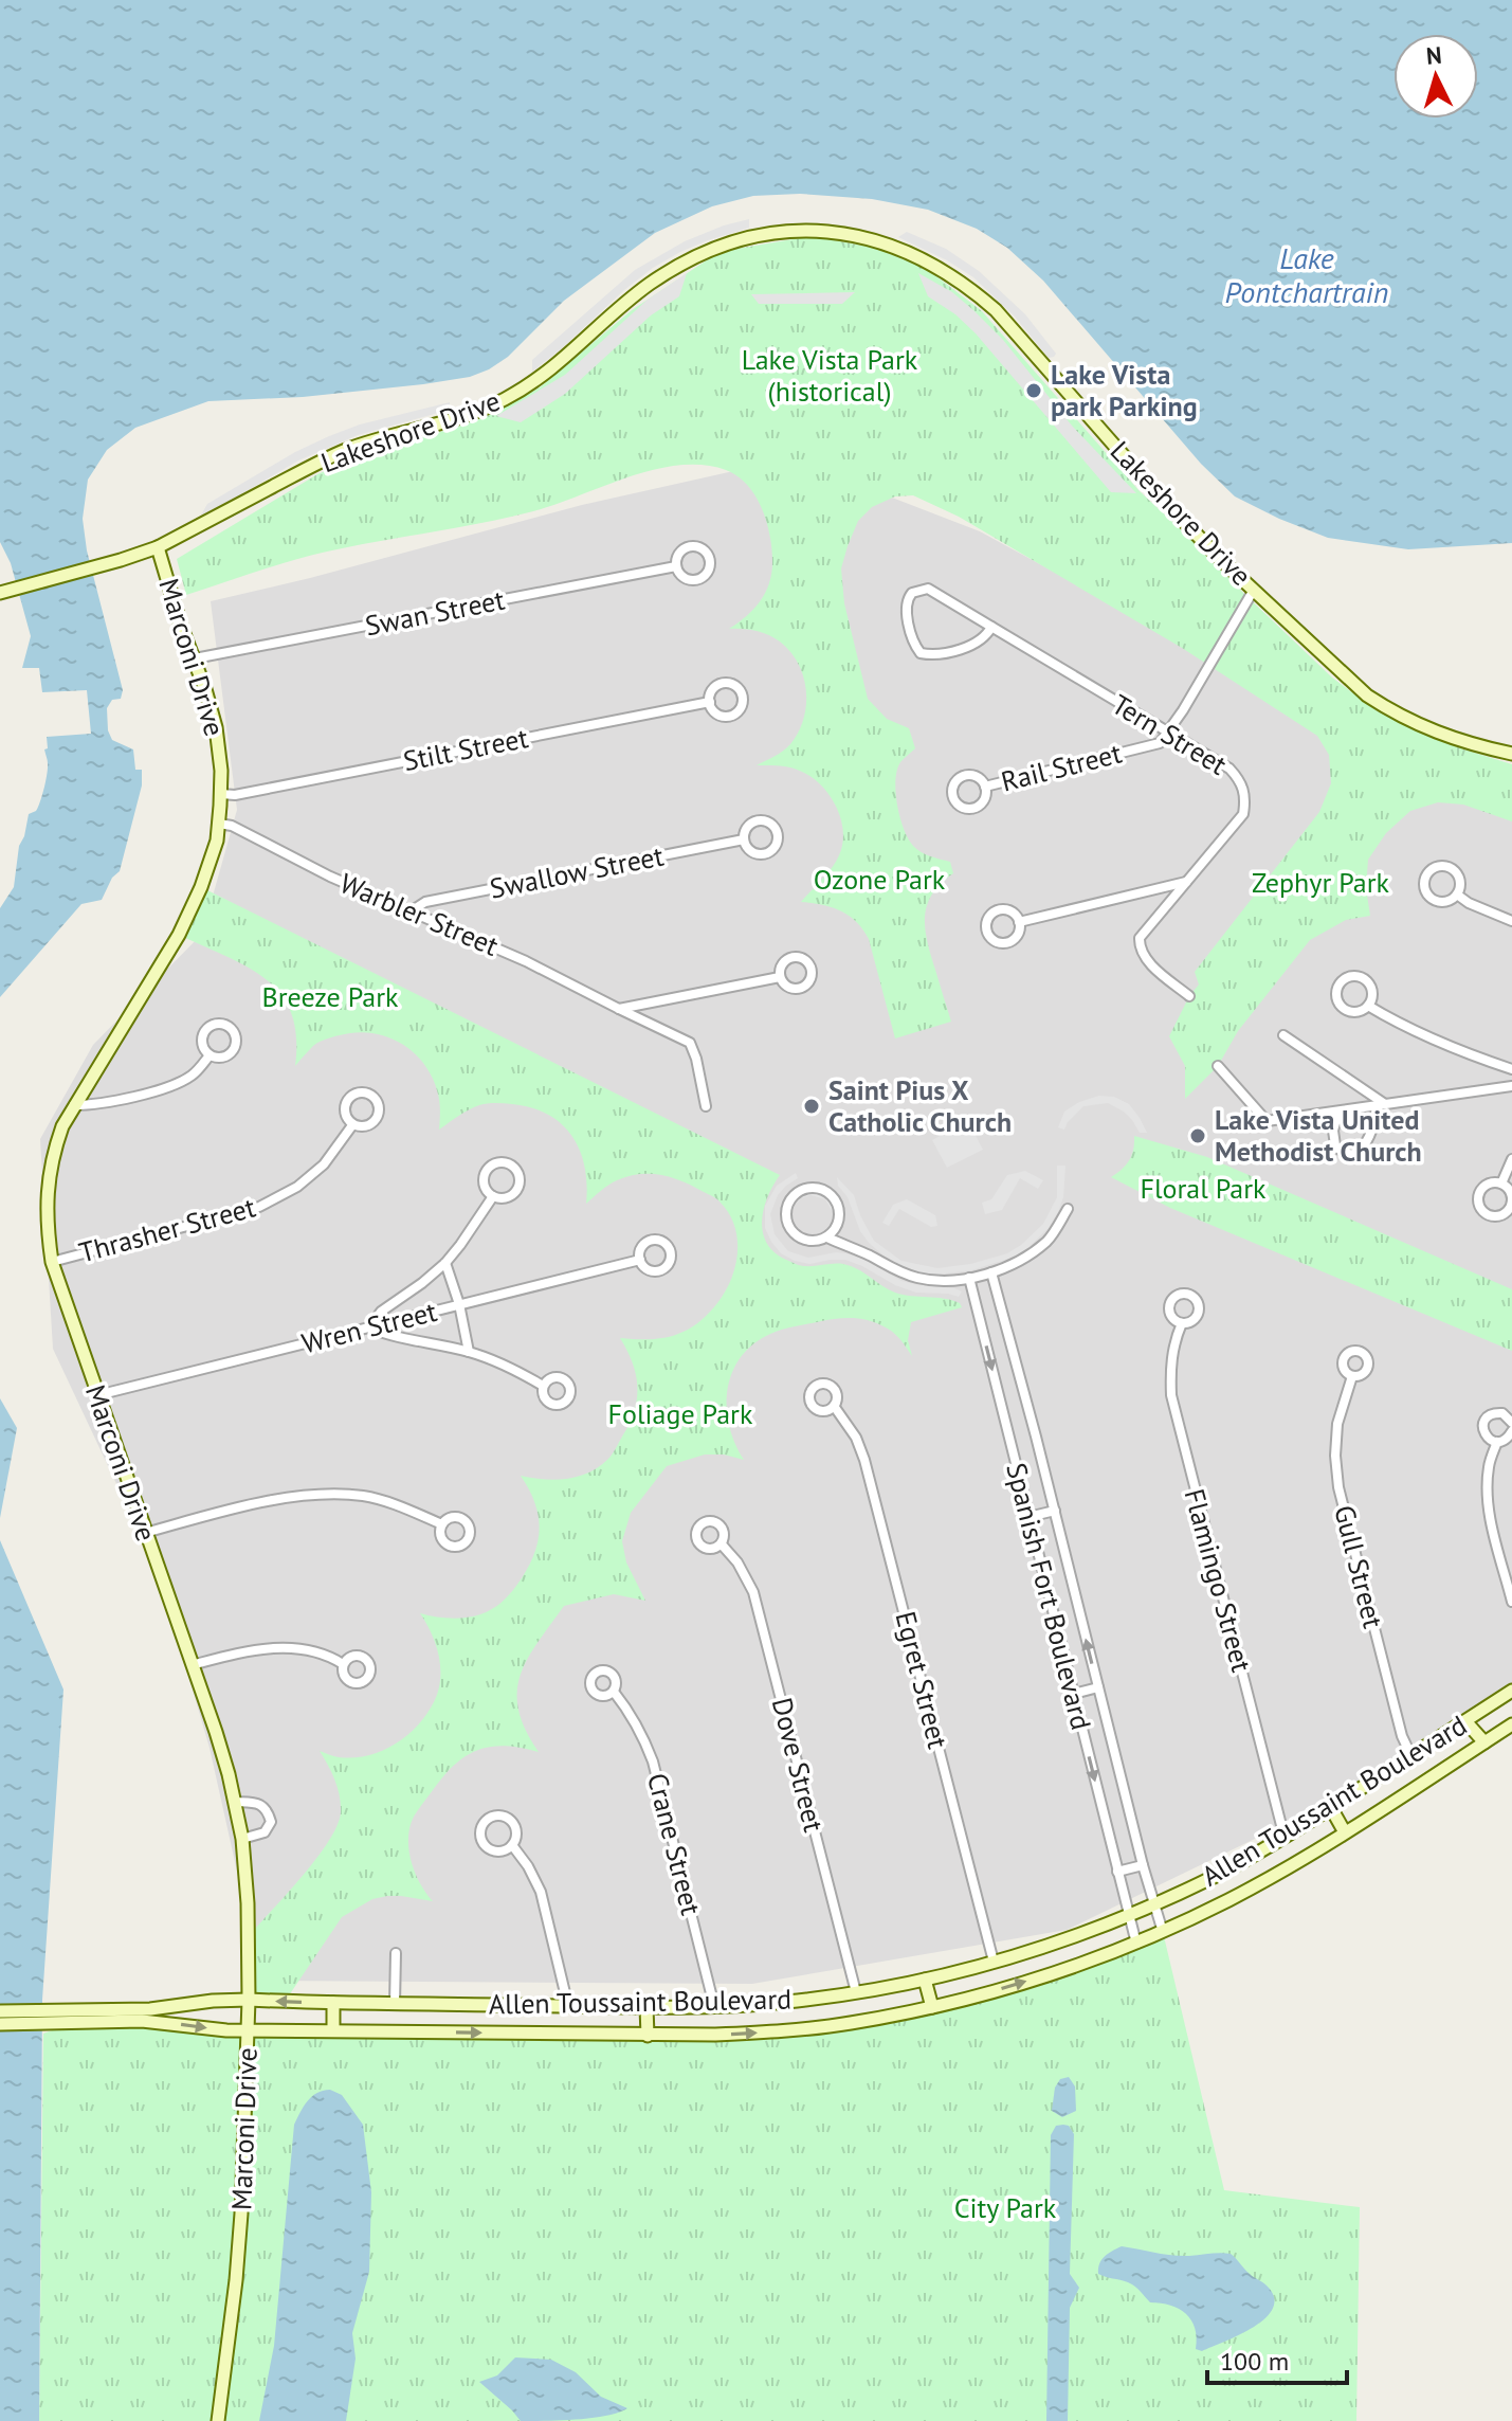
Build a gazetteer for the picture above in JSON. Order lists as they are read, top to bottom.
{
  "streets": {
    "street": [
      "Lakeshore Drive",
      "Swan Street",
      "Marconi Drive",
      "Tern Street",
      "Stilt Street",
      "Rail Street",
      "Swallow Street",
      "Warbler Street",
      "Thrasher Street",
      "Wren Street",
      "Gull Street",
      "Flamingo Street",
      "Spanish Fort Boulevard",
      "Egret Street",
      "Dove Street",
      "Allen Toussaint Boulevard",
      "Crane Street"
    ]
  },
  "crossings": [
    ["Lakeshore Drive", "Marconi Drive"],
    ["Swan Street", "Marconi Drive"],
    ["Marconi Drive", "Stilt Street"],
    ["Marconi Drive", "Warbler Street"],
    ["Marconi Drive", "Thrasher Street"],
    ["Marconi Drive", "Wren Street"],
    ["Marconi Drive", "Allen Toussaint Boulevard"],
    ["Tern Street", "Rail Street"],
    ["Swallow Street", "Warbler Street"],
    ["Gull Street", "Allen Toussaint Boulevard"],
    ["Flamingo Street", "Allen Toussaint Boulevard"],
    ["Spanish Fort Boulevard", "Allen Toussaint Boulevard"],
    ["Egret Street", "Allen Toussaint Boulevard"],
    ["Dove Street", "Allen Toussaint Boulevard"],
    ["Allen Toussaint Boulevard", "Crane Street"]
  ],
  "water": ["Lake Pontchartrain"],
  "parks": [
    "Lake Vista Park (historical)",
    "Ozone Park",
    "Zephyr Park",
    "Breeze Park",
    "Floral Park",
    "Foliage Park",
    "City Park"
  ],
  "places": ["Lake Vista park Parking", "Saint Pius X Catholic Church", "Lake Vista United Methodist Church"],
  "scale_bar": "100 m",
  "north": "top"
}
